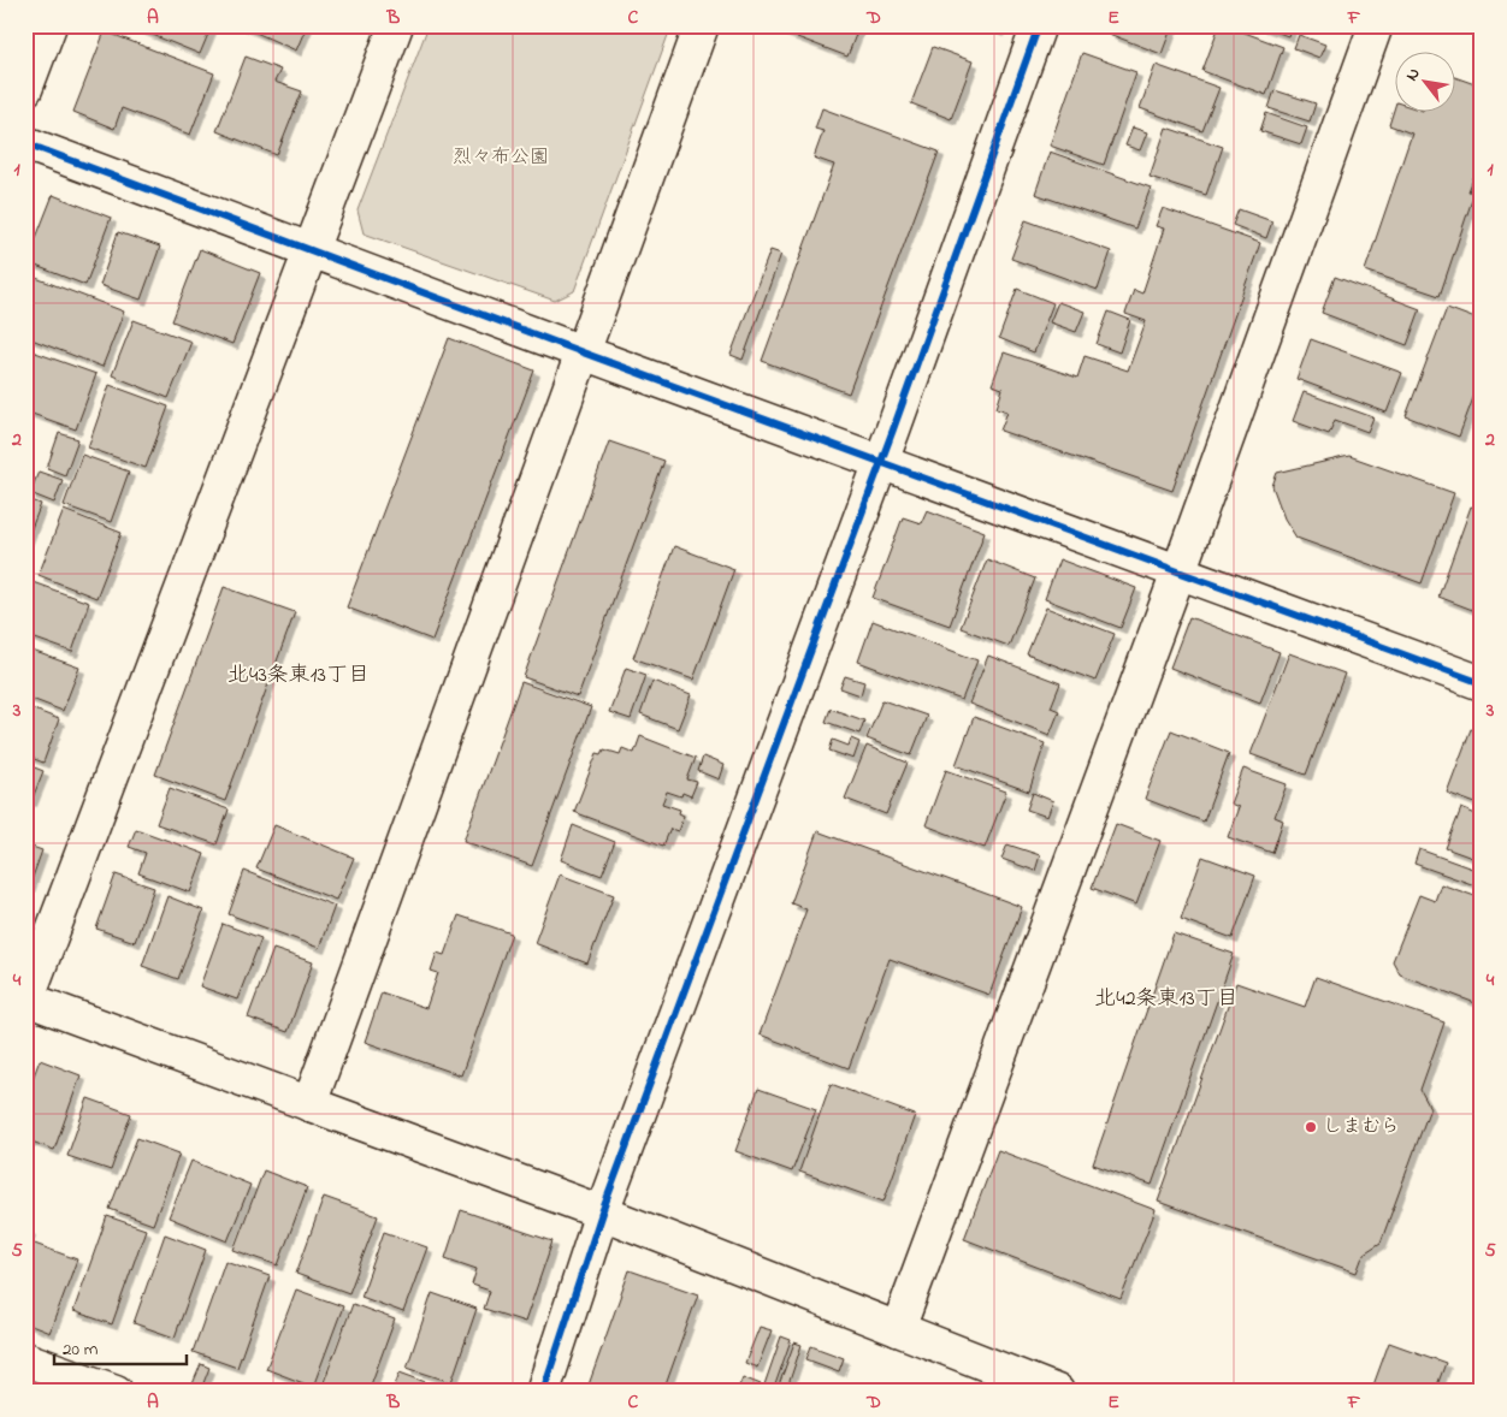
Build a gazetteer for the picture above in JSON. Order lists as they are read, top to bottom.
{
  "districts": ["北43条東13丁目", "北42条東13丁目"],
  "parks": ["烈々布公園"],
  "places": ["しまむら"],
  "scale_bar": "20 m",
  "north": "top left",
  "grid": {
    "columns": [
      "A",
      "B",
      "C",
      "D",
      "E",
      "F"
    ],
    "rows": [
      "1",
      "2",
      "3",
      "4",
      "5"
    ]
  }
}
